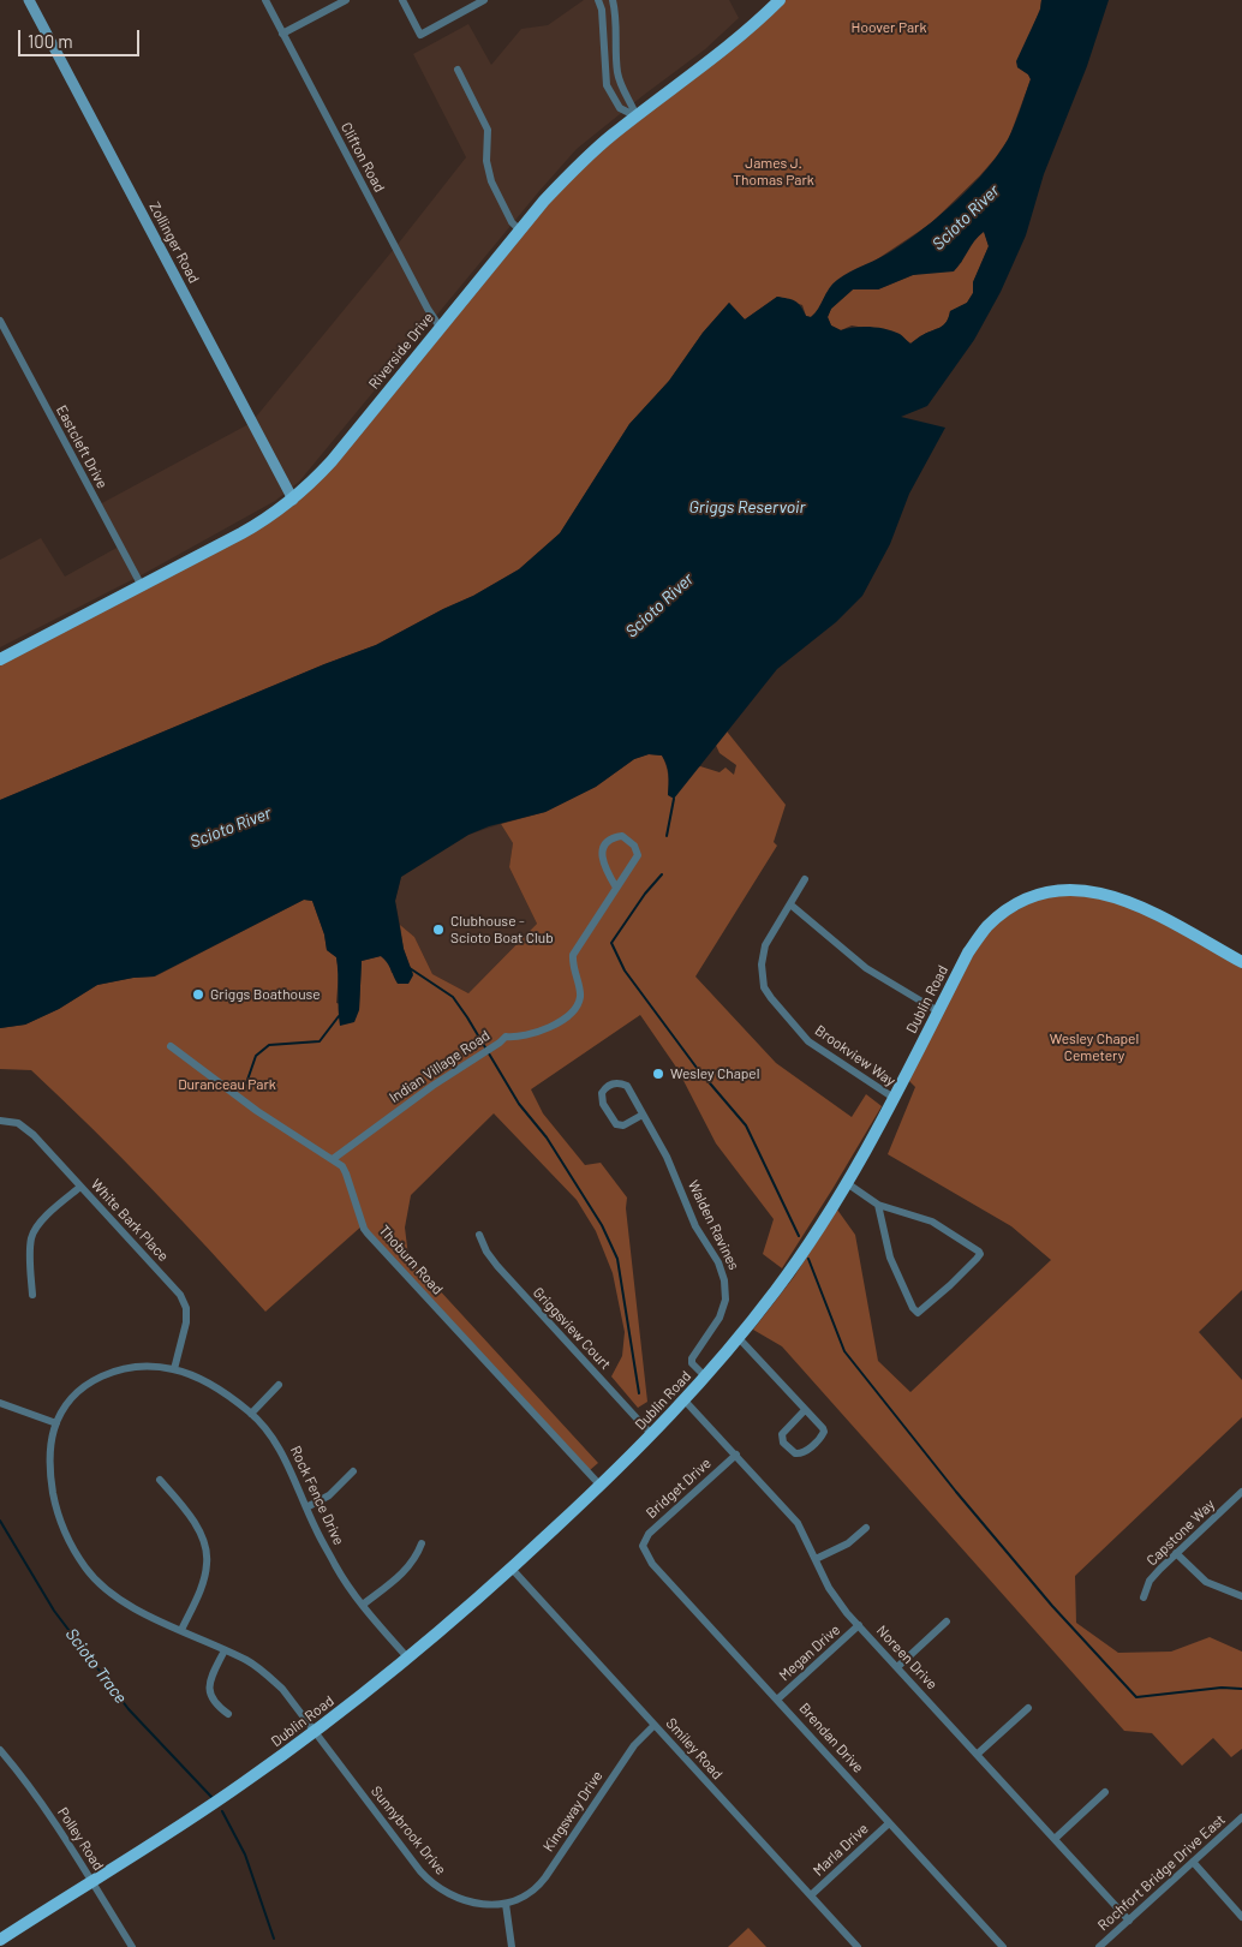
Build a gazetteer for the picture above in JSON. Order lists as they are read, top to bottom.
{
  "streets": {
    "main road": ["Zollinger Road", "Riverside Drive", "Dublin Road"],
    "street": [
      "Clifton Road",
      "Eastcleft Drive",
      "Brookview Way",
      "Indian Village Road",
      "White Bark Place",
      "Walden Ravines",
      "Thoburn Road",
      "Griggsview Court",
      "Bridget Drive",
      "Rock Fence Drive",
      "Capstone Way",
      "Megan Drive",
      "Noreen Drive",
      "Brendan Drive",
      "Smiley Road",
      "Kingsway Drive",
      "Sunnybrook Drive",
      "Polley Road",
      "Marla Drive",
      "Rochfort Bridge Drive East"
    ]
  },
  "crossings": [
    ["Clifton Road", "Riverside Drive"],
    ["Zollinger Road", "Riverside Drive"],
    ["Riverside Drive", "Eastcleft Drive"],
    ["Dublin Road", "Brookview Way"],
    ["Dublin Road", "Walden Ravines"],
    ["Dublin Road", "Thoburn Road"],
    ["Dublin Road", "Griggsview Court"],
    ["Dublin Road", "Rock Fence Drive"],
    ["Dublin Road", "Noreen Drive"],
    ["Dublin Road", "Smiley Road"],
    ["Dublin Road", "Sunnybrook Drive"],
    ["Dublin Road", "Polley Road"],
    ["Indian Village Road", "Thoburn Road"],
    ["White Bark Place", "Rock Fence Drive"],
    ["Bridget Drive", "Noreen Drive"],
    ["Bridget Drive", "Brendan Drive"],
    ["Megan Drive", "Noreen Drive"],
    ["Megan Drive", "Brendan Drive"],
    ["Noreen Drive", "Rochfort Bridge Drive East"],
    ["Brendan Drive", "Marla Drive"],
    ["Smiley Road", "Kingsway Drive"],
    ["Smiley Road", "Marla Drive"],
    ["Kingsway Drive", "Sunnybrook Drive"]
  ],
  "water": ["Scioto River", "Griggs Reservoir", "Scioto Trace"],
  "parks": [
    "Hoover Park",
    "James J. Thomas Park",
    "Wesley Chapel Cemetery",
    "Duranceau Park"
  ],
  "places": ["Clubhouse - Scioto Boat Club", "Griggs Boathouse", "Wesley Chapel"],
  "scale_bar": "100 m"
}
